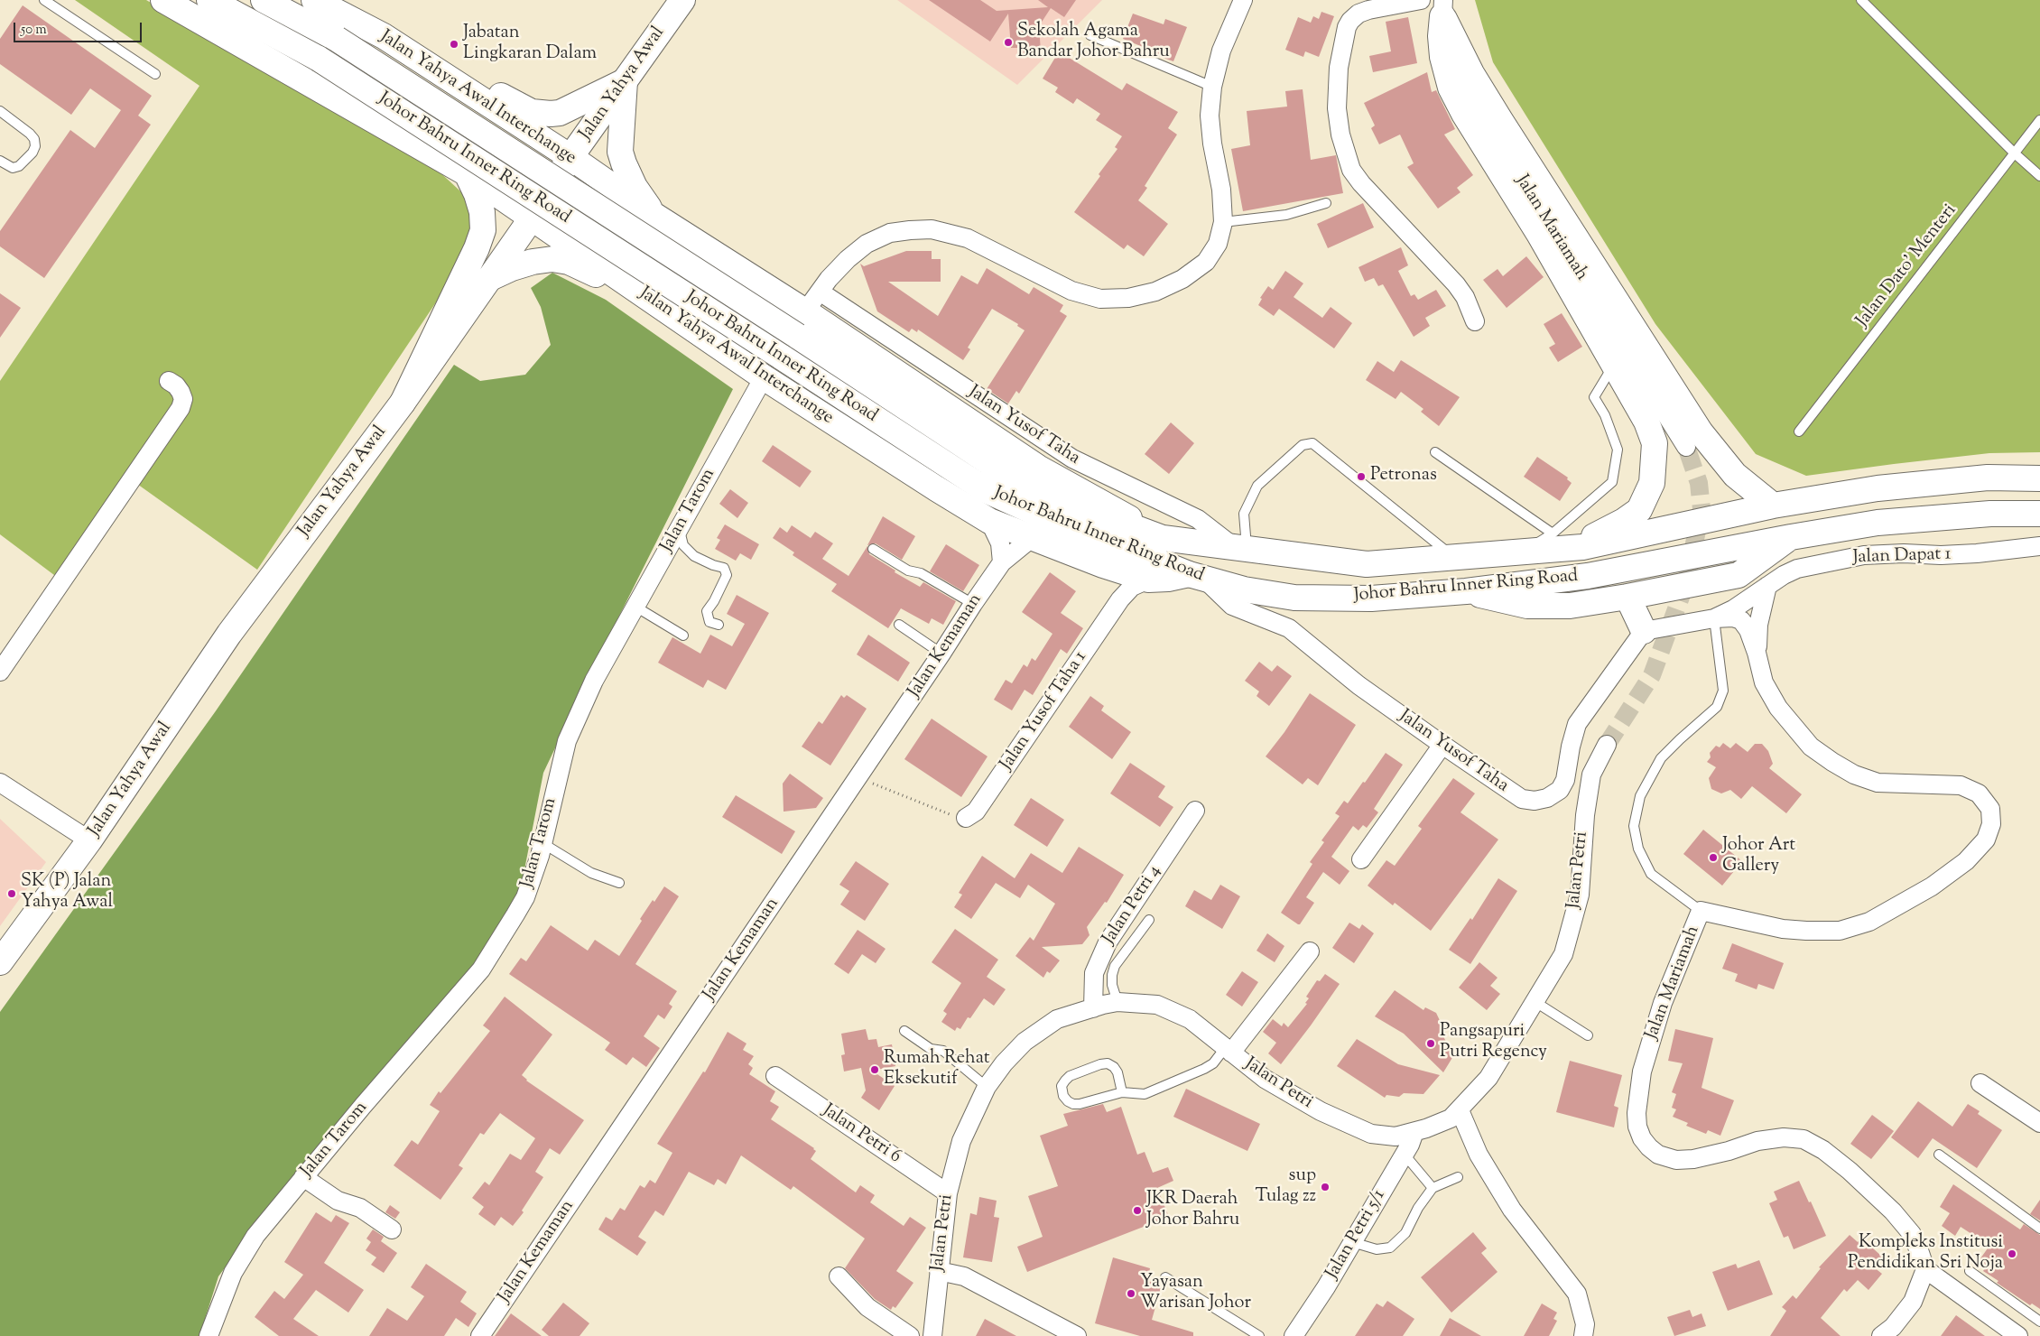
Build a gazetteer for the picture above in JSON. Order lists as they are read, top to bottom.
{
  "streets": {
    "main road": ["Jalan Yahya Awal", "Jalan Yahya Awal Interchange", "Johor Bahru Inner Ring Road"],
    "street": [
      "Jalan Mariamah",
      "Jalan Yusof Taha",
      "Jalan Tarom",
      "Jalan Dapat 1",
      "Jalan Kemaman",
      "Jalan Yusof Taha 1",
      "Jalan Petri",
      "Jalan Petri 4",
      "Jalan Petri 6",
      "Jalan Petri 5/1"
    ],
    "lane": ["Jalan Dato' Menteri"]
  },
  "crossings": [
    ["Jalan Yahya Awal", "Jalan Yahya Awal Interchange"],
    ["Jalan Yahya Awal Interchange", "Johor Bahru Inner Ring Road"],
    ["Jalan Yahya Awal Interchange", "Jalan Yusof Taha"],
    ["Jalan Yahya Awal Interchange", "Jalan Tarom"],
    ["Jalan Yahya Awal Interchange", "Jalan Kemaman"],
    ["Jalan Yahya Awal Interchange", "Jalan Yusof Taha 1"],
    ["Johor Bahru Inner Ring Road", "Jalan Yusof Taha"],
    ["Jalan Mariamah", "Jalan Dapat 1"],
    ["Jalan Yusof Taha", "Jalan Dapat 1"],
    ["Jalan Petri", "Jalan Petri 4"],
    ["Jalan Petri", "Jalan Petri 6"],
    ["Jalan Petri", "Jalan Petri 5/1"]
  ],
  "places": [
    "Sekolah Agama Bandar Johor Bahru",
    "Jabatan Lingkaran Dalam",
    "Petronas",
    "Johor Art Gallery",
    "SK (P) Jalan Yahya Awal",
    "Pangsapuri Putri Regency",
    "Rumah Rehat Eksekutif",
    "sup Tulag zz",
    "JKR Daerah Johor Bahru",
    "Kompleks Institusi Pendidikan Sri Noja",
    "Yayasan Warisan Johor"
  ],
  "scale_bar": "50 m"
}
